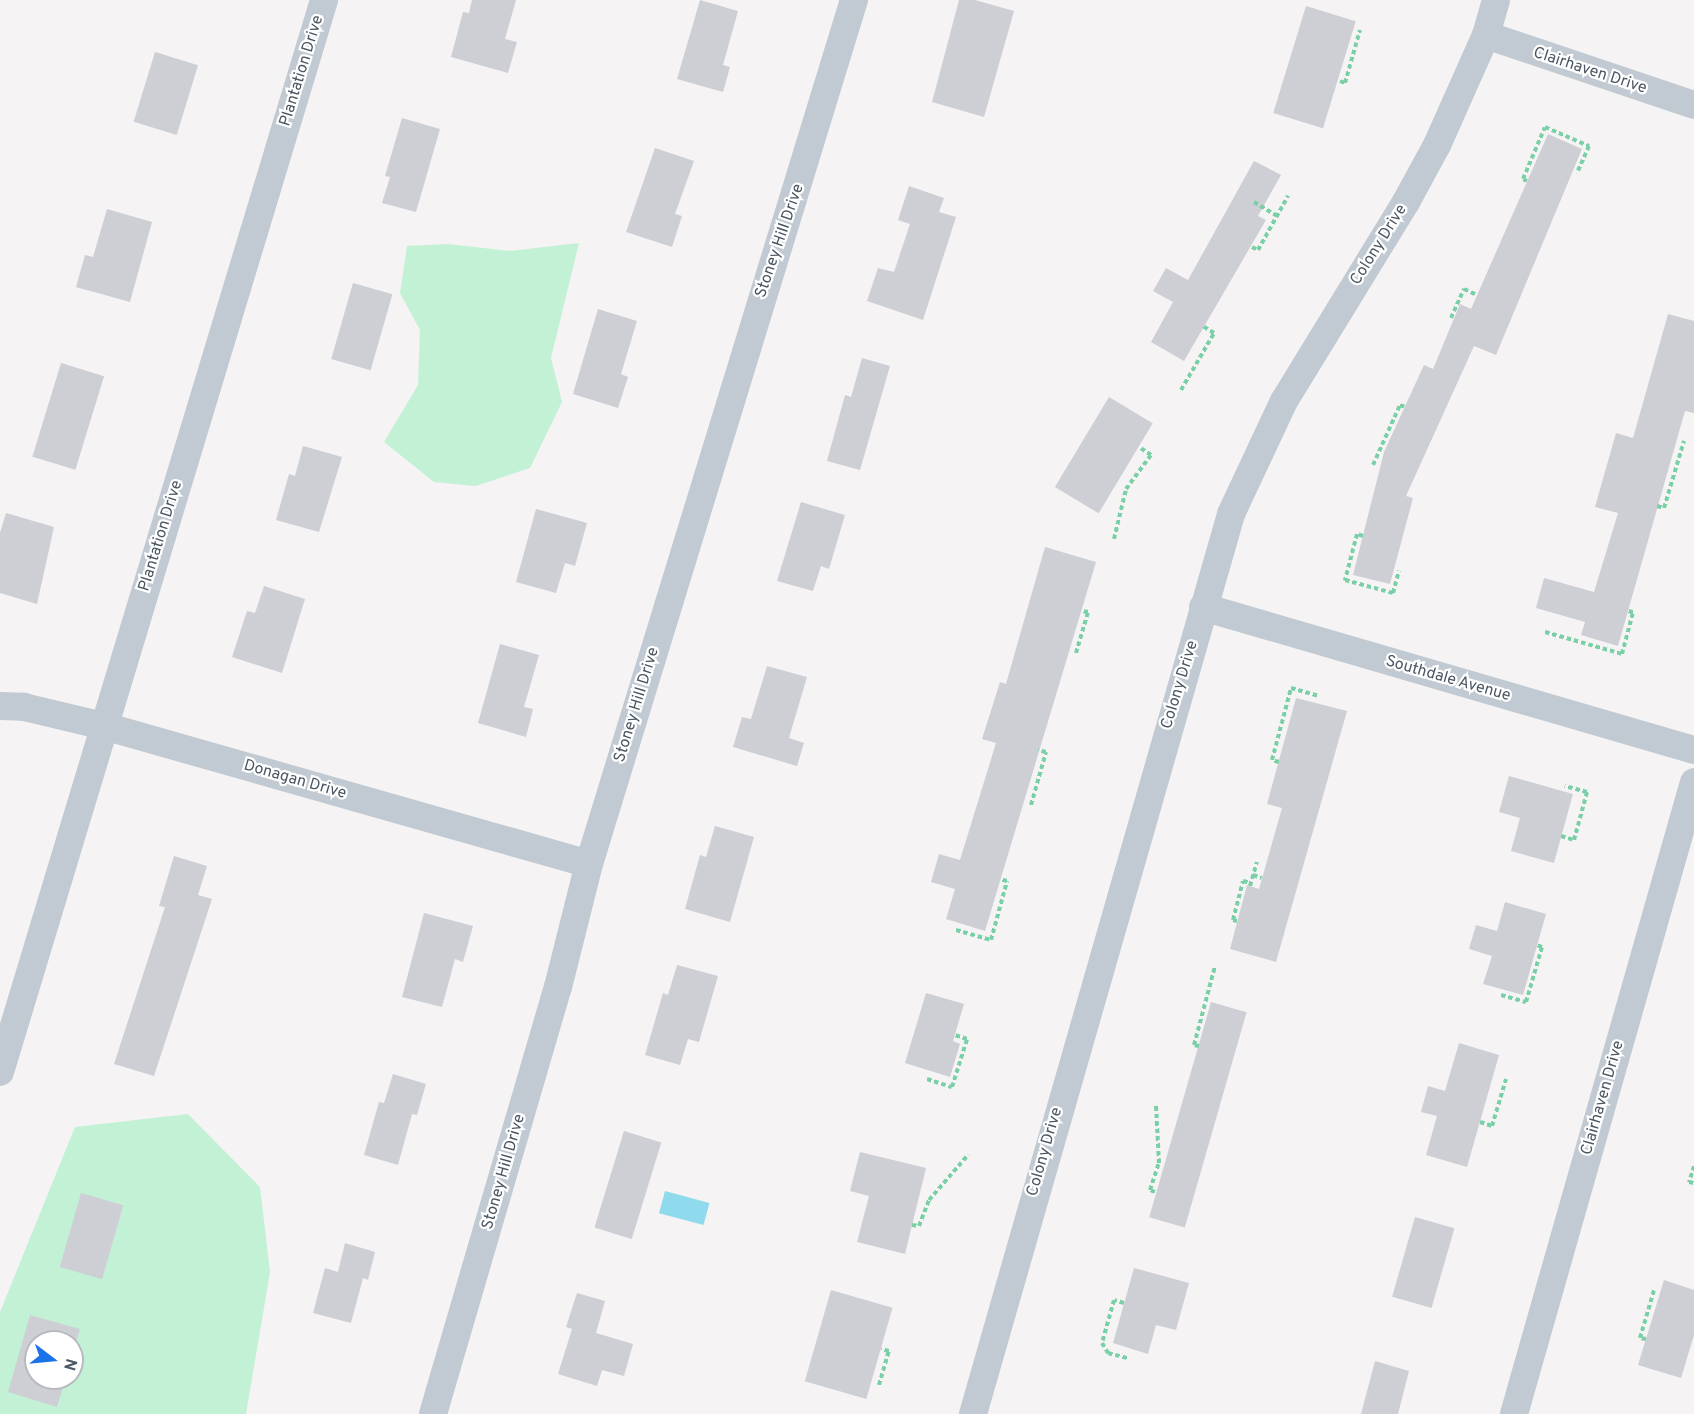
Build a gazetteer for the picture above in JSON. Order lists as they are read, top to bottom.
{
  "streets": {
    "street": [
      "Plantation Drive",
      "Clairhaven Drive",
      "Stoney Hill Drive",
      "Colony Drive",
      "Southdale Avenue",
      "Donagan Drive"
    ]
  },
  "crossings": [
    ["Plantation Drive", "Donagan Drive"],
    ["Clairhaven Drive", "Colony Drive"],
    ["Stoney Hill Drive", "Donagan Drive"],
    ["Colony Drive", "Southdale Avenue"]
  ],
  "north": "right"
}
